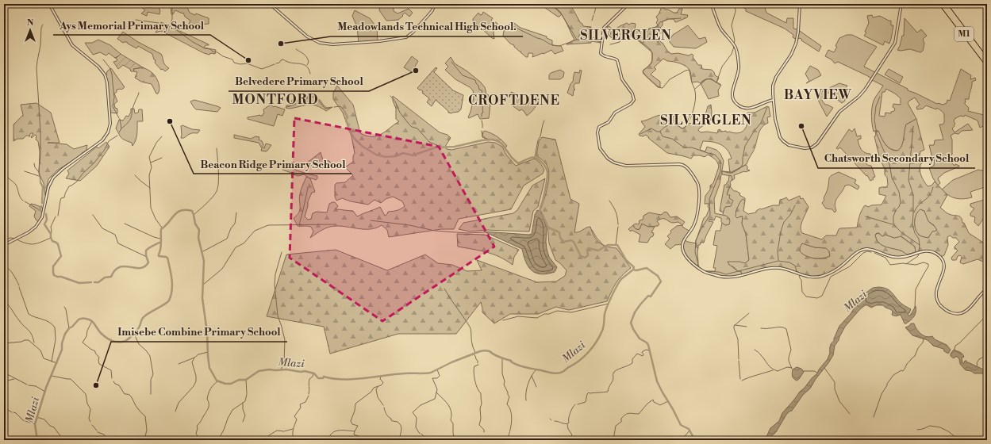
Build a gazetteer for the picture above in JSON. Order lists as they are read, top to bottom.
{
  "streets": {
    "highway": ["M1"]
  },
  "districts": [
    "SILVERGLEN",
    "BAYVIEW",
    "MONTFORD",
    "CROFTDENE",
    "SILVERGLEN"
  ],
  "water": ["Mlazi"],
  "places": [
    "Meadowlands Technical High School.",
    "Ays Memorial Primary School",
    "Belvedere Primary School",
    "Beacon Ridge Primary School",
    "Chatsworth Secondary School",
    "Imisebe Combine Primary School"
  ],
  "north": "top"
}
